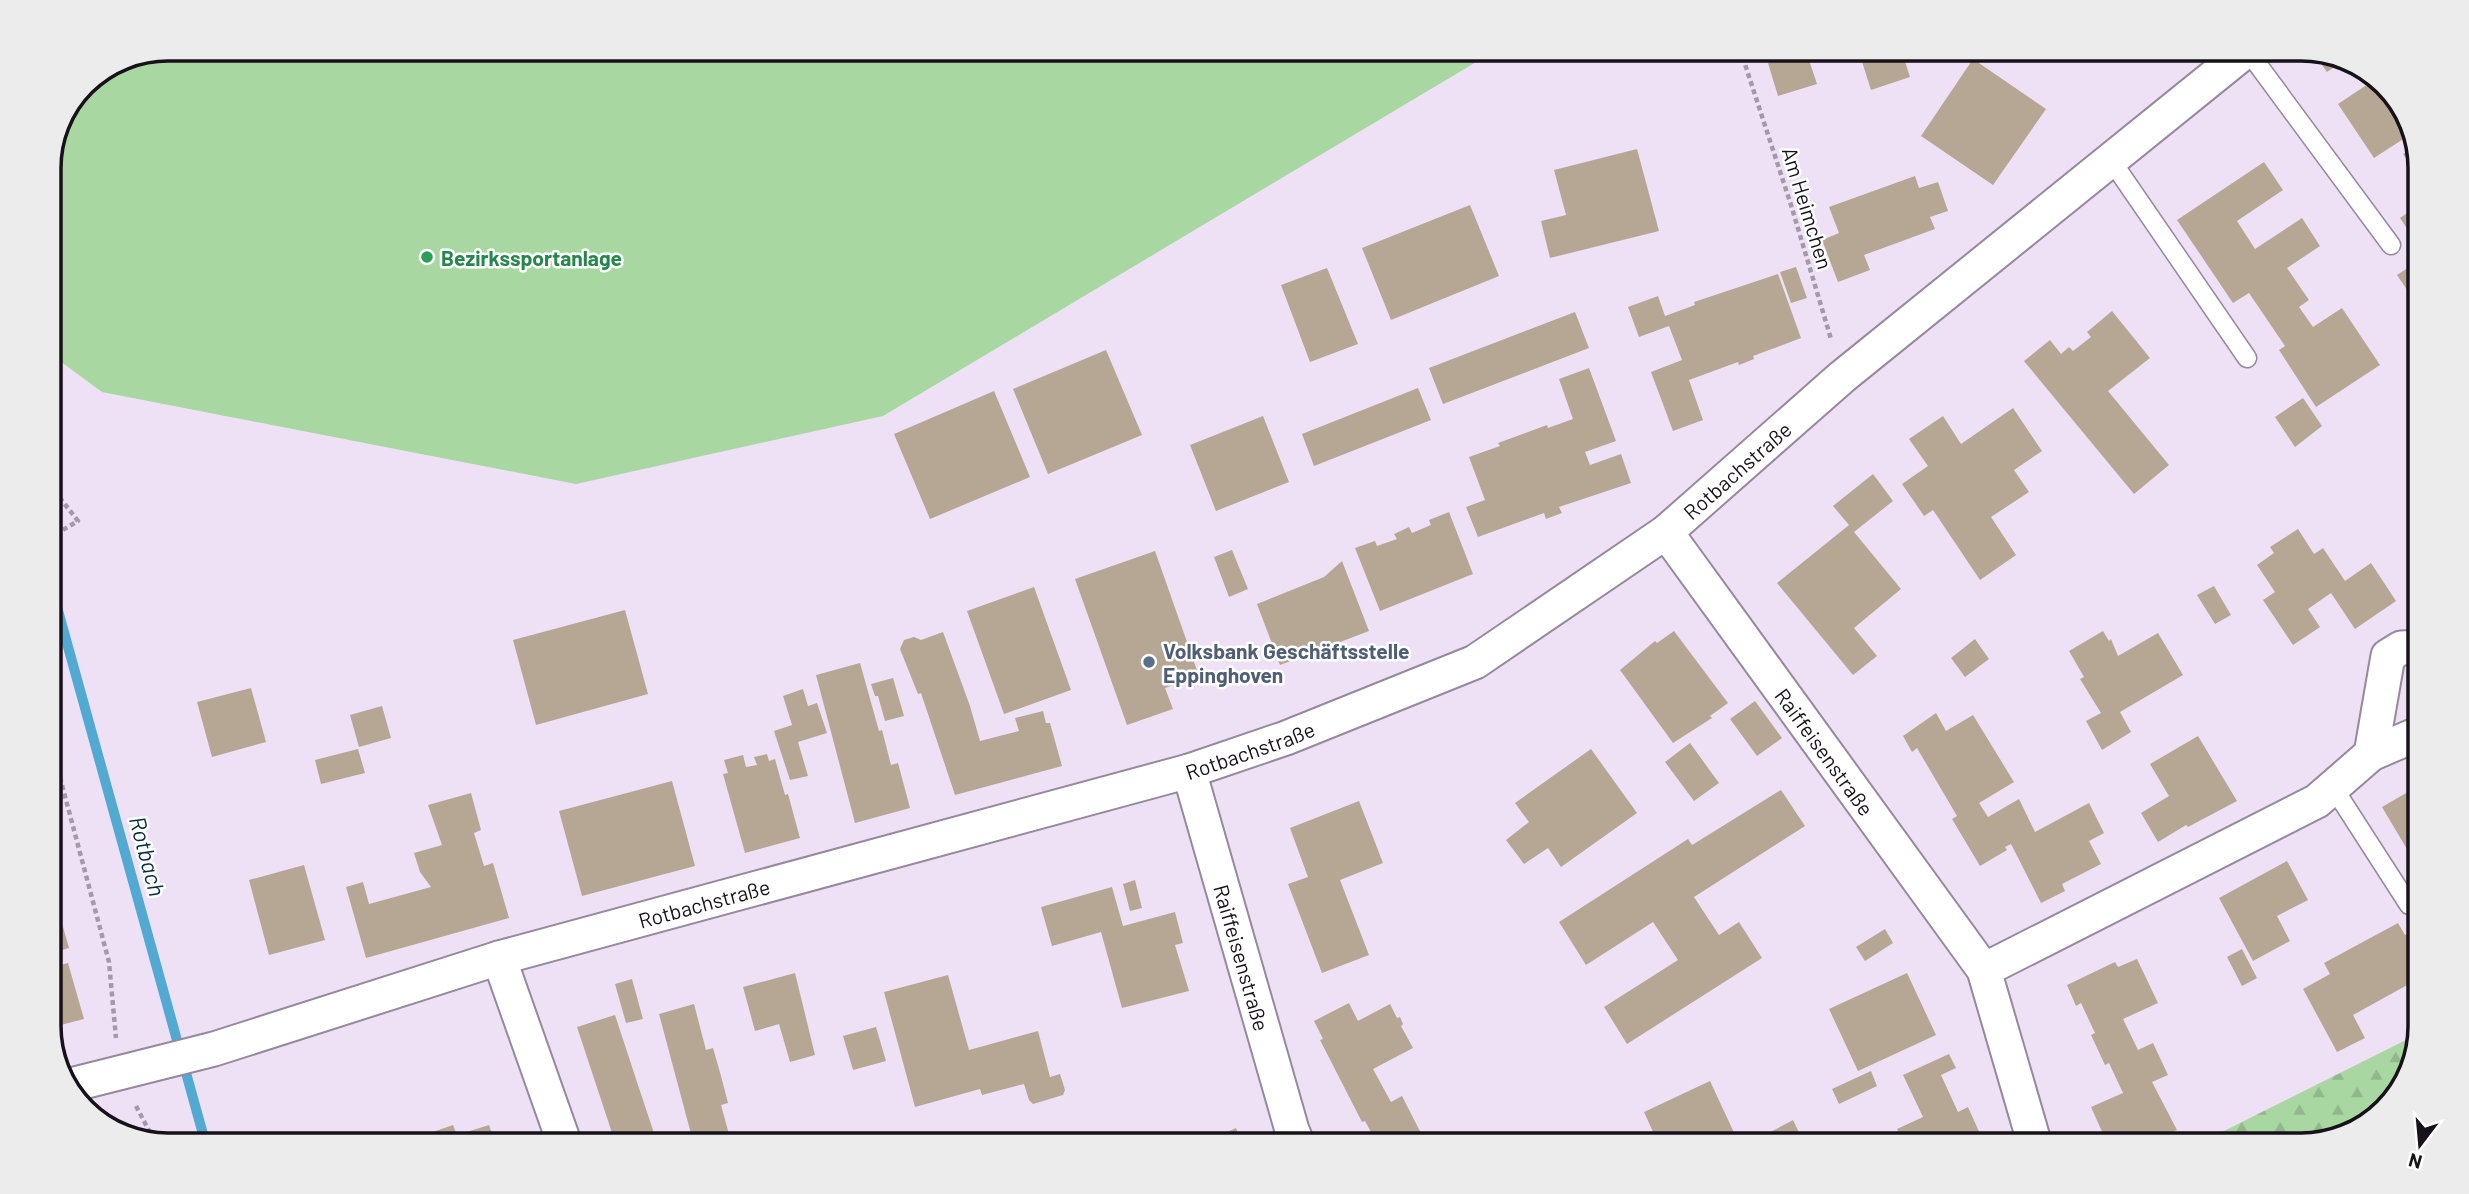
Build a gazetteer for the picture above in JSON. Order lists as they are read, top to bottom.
{
  "streets": {
    "street": ["Rotbachstraße", "Raiffeisenstraße"],
    "path": ["Am Heimchen"]
  },
  "crossings": [
    ["Am Heimchen", "Rotbachstraße"],
    ["Rotbachstraße", "Raiffeisenstraße"]
  ],
  "water": ["Rotbach"],
  "places": ["Bezirkssportanlage", "Volksbank Geschäftsstelle Eppinghoven"],
  "north": "bottom"
}
